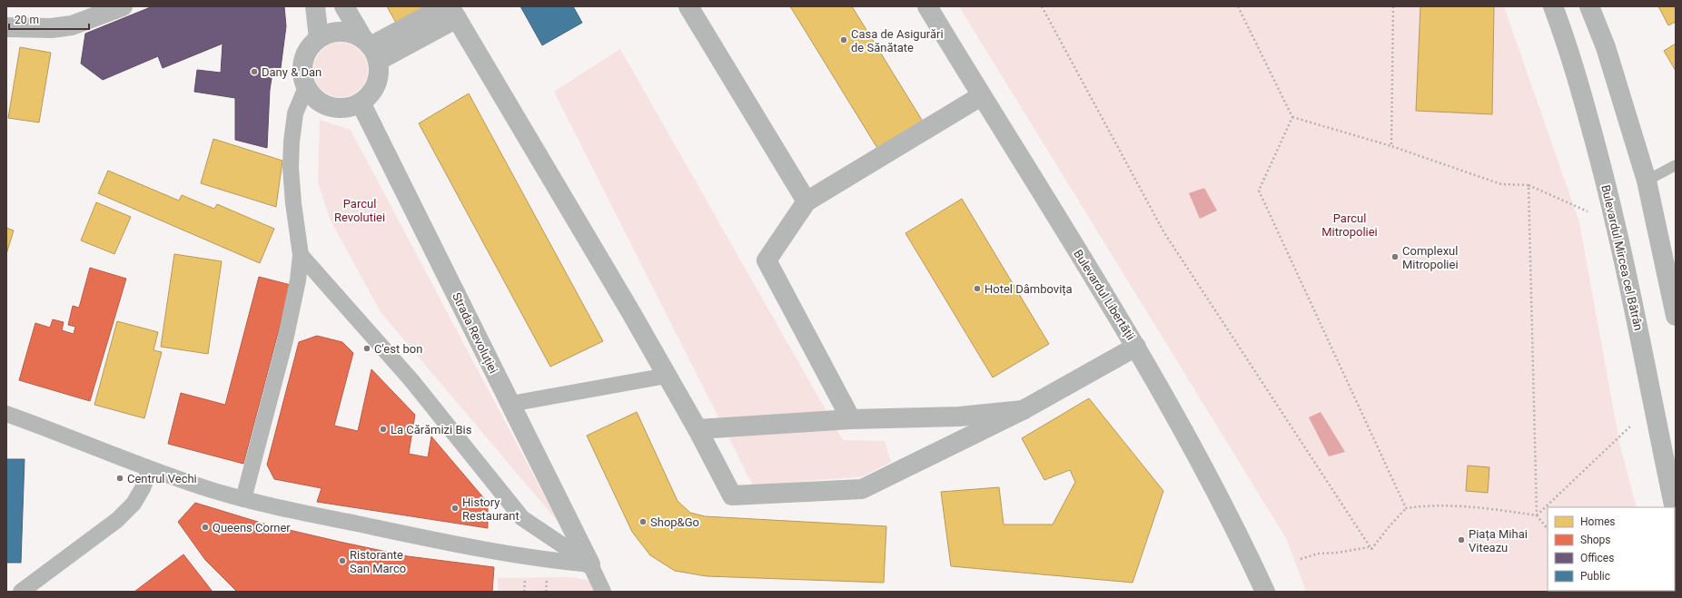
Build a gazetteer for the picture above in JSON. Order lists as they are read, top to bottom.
{
  "streets": {
    "main road": ["Bulevardul Mircea cel Bătrân"],
    "street": ["Bulevardul Libertății", "Strada Revoluției"]
  },
  "parks": ["Parcul Revolutiei", "Parcul Mitropoliei"],
  "places": [
    "Casa de Asigurări de Sănătate",
    "Dany & Dan",
    "Complexul Mitropoliei",
    "Hotel Dâmbovița",
    "C'est bon",
    "La Cărămizi Bis",
    "Centrul Vechi",
    "History Restaurant",
    "Shop&Go",
    "Queens Corner",
    "Piața Mihai Viteazu",
    "Ristorante San Marco"
  ],
  "legend": [
    "Homes",
    "Shops",
    "Offices",
    "Public"
  ],
  "scale_bar": "20 m"
}
